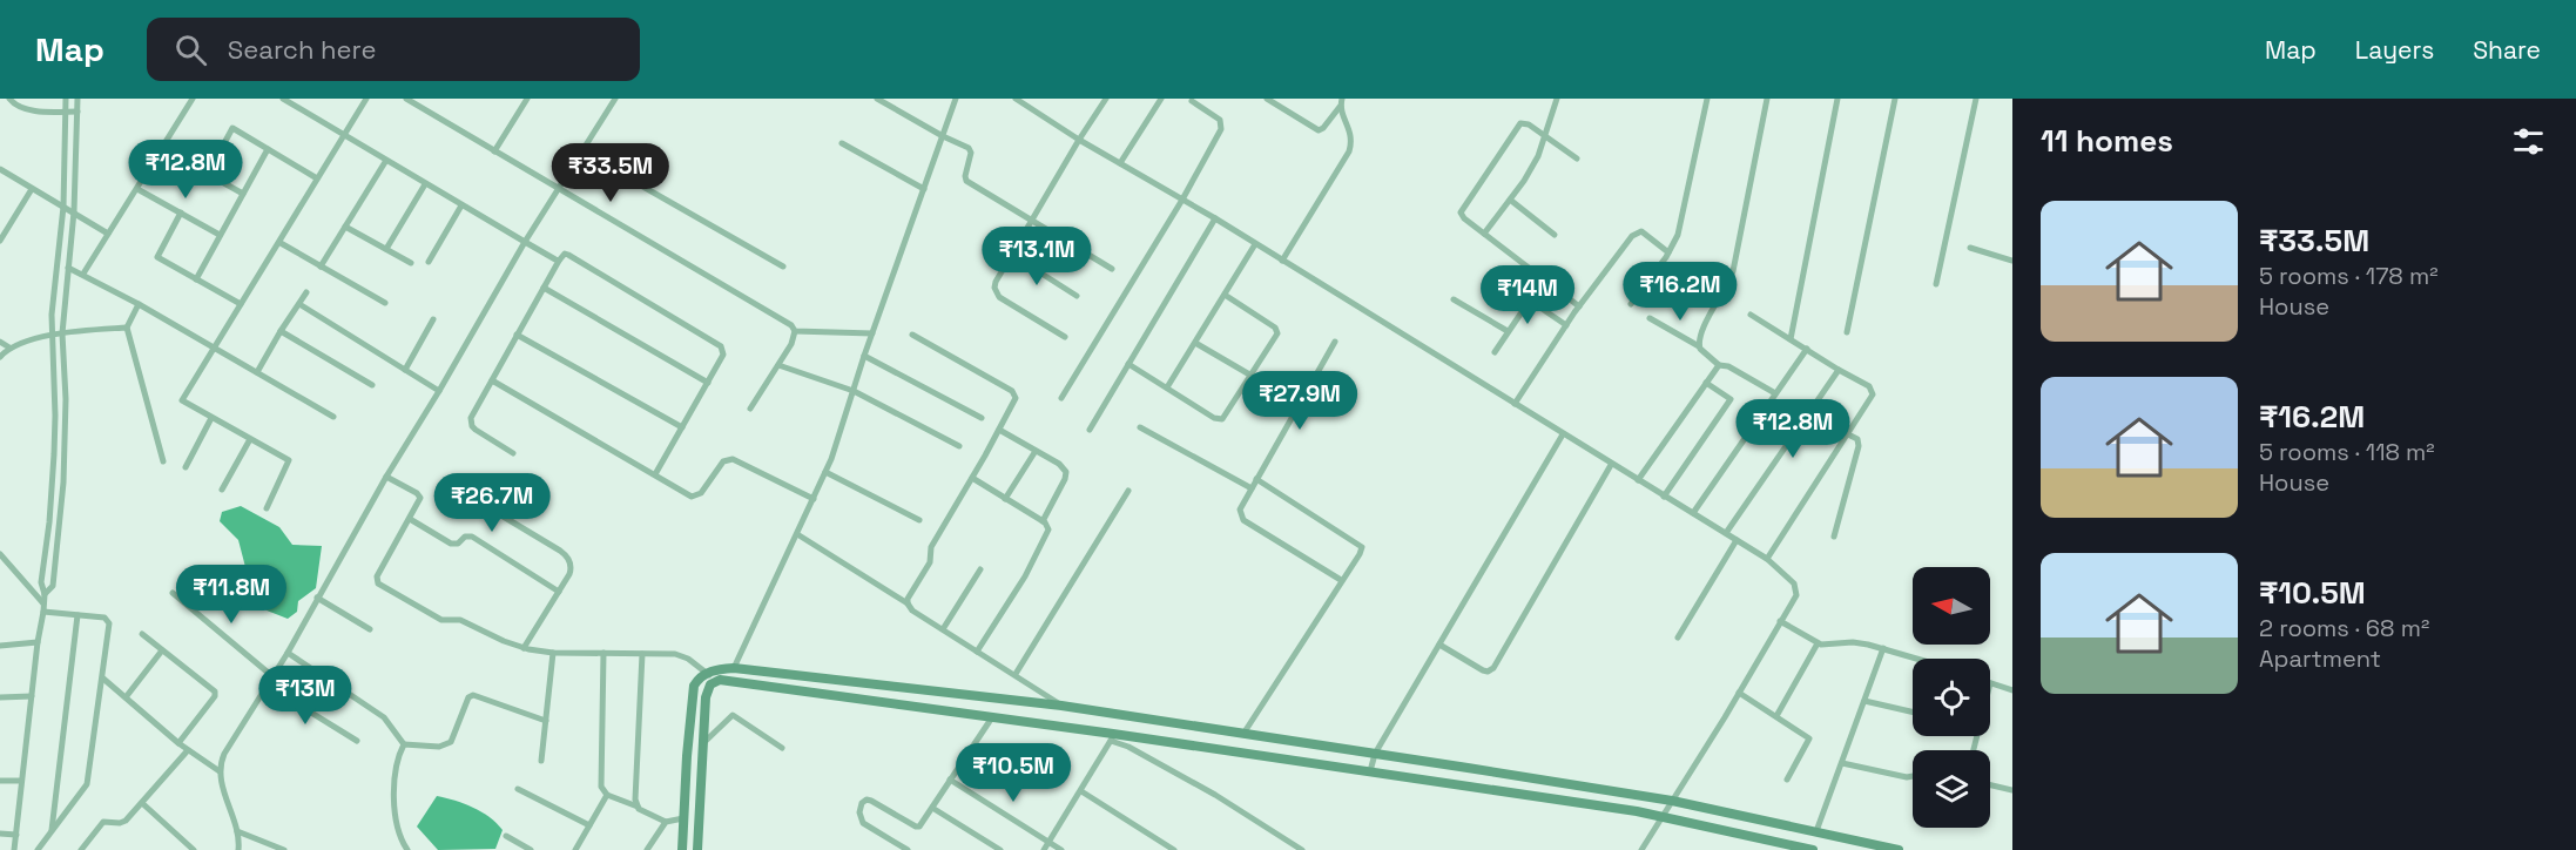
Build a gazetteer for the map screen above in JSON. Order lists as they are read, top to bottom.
{
  "north": "left",
  "page": {
    "header": "Map",
    "search": "Search here",
    "nav": ["Map", "Layers", "Share"],
    "heading": "11 homes",
    "price": [
      "₹12.8M",
      "₹33.5M",
      "₹13.1M",
      "₹16.2M",
      "₹14M",
      "₹27.9M",
      "₹12.8M",
      "₹26.7M",
      "₹11.8M",
      "₹13M",
      "₹10.5M"
    ],
    "list": [
      {
        "name": "₹33.5M",
        "note": "5 rooms · 178 m² · House"
      },
      {
        "name": "₹16.2M",
        "note": "5 rooms · 118 m² · House"
      },
      {
        "name": "₹10.5M",
        "note": "2 rooms · 68 m² · Apartment"
      }
    ]
  }
}
